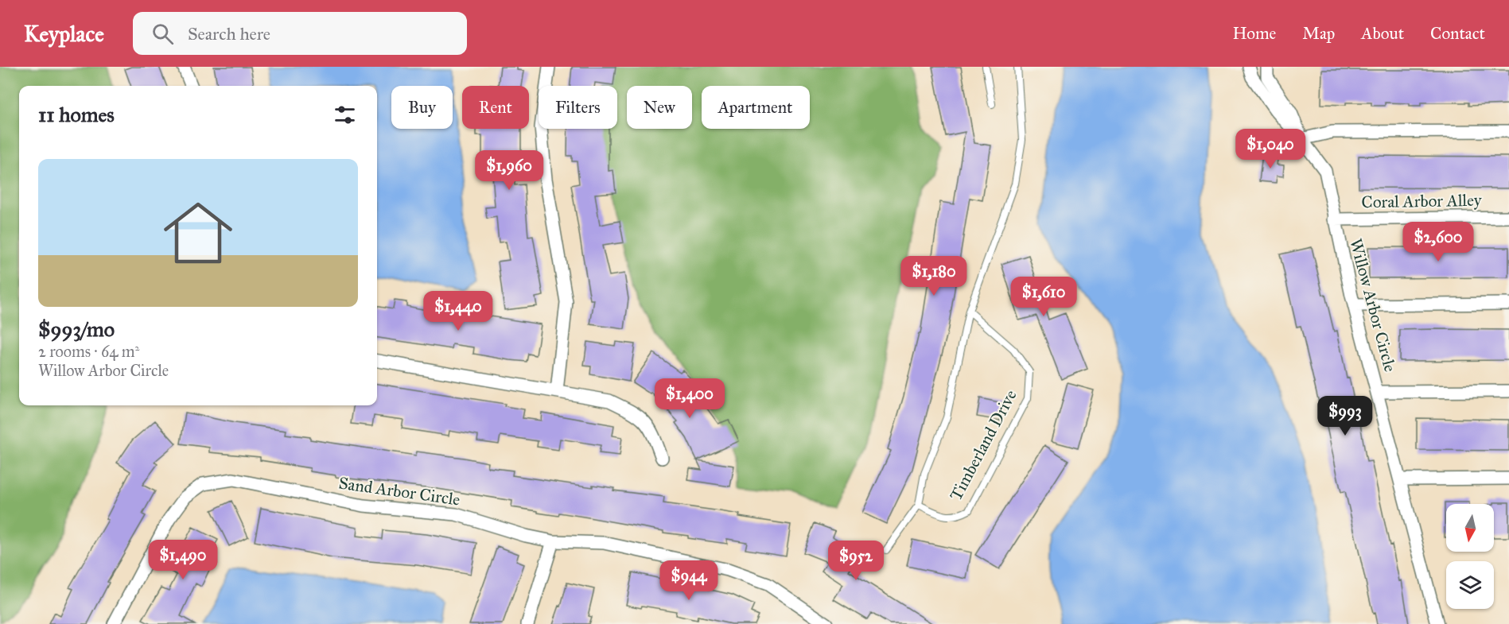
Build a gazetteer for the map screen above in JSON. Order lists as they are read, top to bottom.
{
  "streets": {
    "street": ["Coral Arbor Alley", "Willow Arbor Circle", "Sand Arbor Circle"],
    "lane": ["Timberland Drive"]
  },
  "crossings": [
    ["Coral Arbor Alley", "Willow Arbor Circle"]
  ],
  "north": "bottom",
  "page": {
    "header": "Keyplace",
    "search": "Search here",
    "nav": [
      "Home",
      "Map",
      "About",
      "Contact"
    ],
    "chip": [
      "Buy",
      "Rent",
      "Filters",
      "New",
      "Apartment"
    ],
    "heading": "11 homes",
    "price": [
      "$1,040",
      "$1,960",
      "$2,600",
      "$1,180",
      "$1,610",
      "$1,440",
      "$1,400",
      "$993",
      "$1,490",
      "$952",
      "$944"
    ],
    "list": [
      {
        "name": "$993/mo",
        "note": "2 rooms · 64 m² · Willow Arbor Circle"
      }
    ]
  }
}
